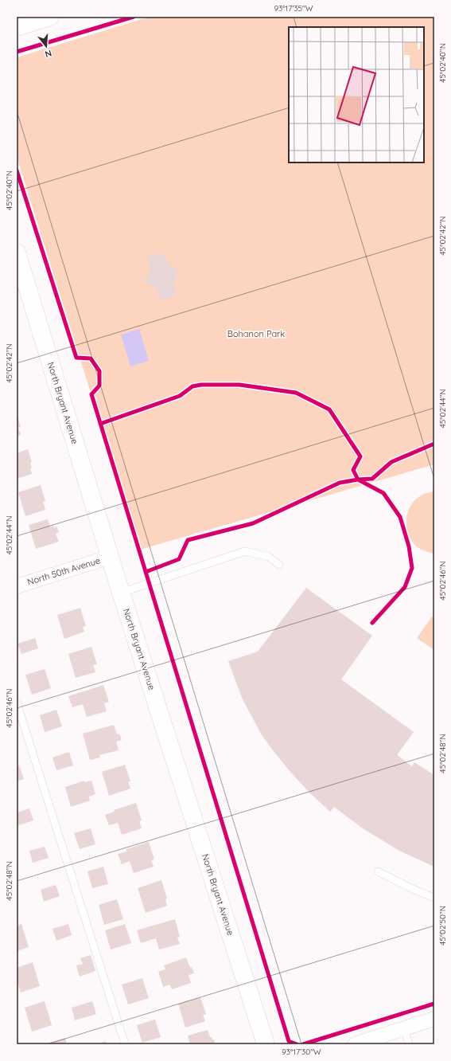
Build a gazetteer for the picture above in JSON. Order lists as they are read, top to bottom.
{
  "streets": {
    "street": ["North Bryant Avenue", "North 50th Avenue"]
  },
  "crossings": [
    ["North Bryant Avenue", "North 50th Avenue"]
  ],
  "parks": ["Bohanon Park"],
  "north": "bottom",
  "coordinates": [
    "93°17'35\"W",
    "45°02'40\"N",
    "45°02'42\"N",
    "45°02'44\"N",
    "45°02'46\"N",
    "45°02'48\"N",
    "45°02'50\"N",
    "93°17'30\"W"
  ]
}
